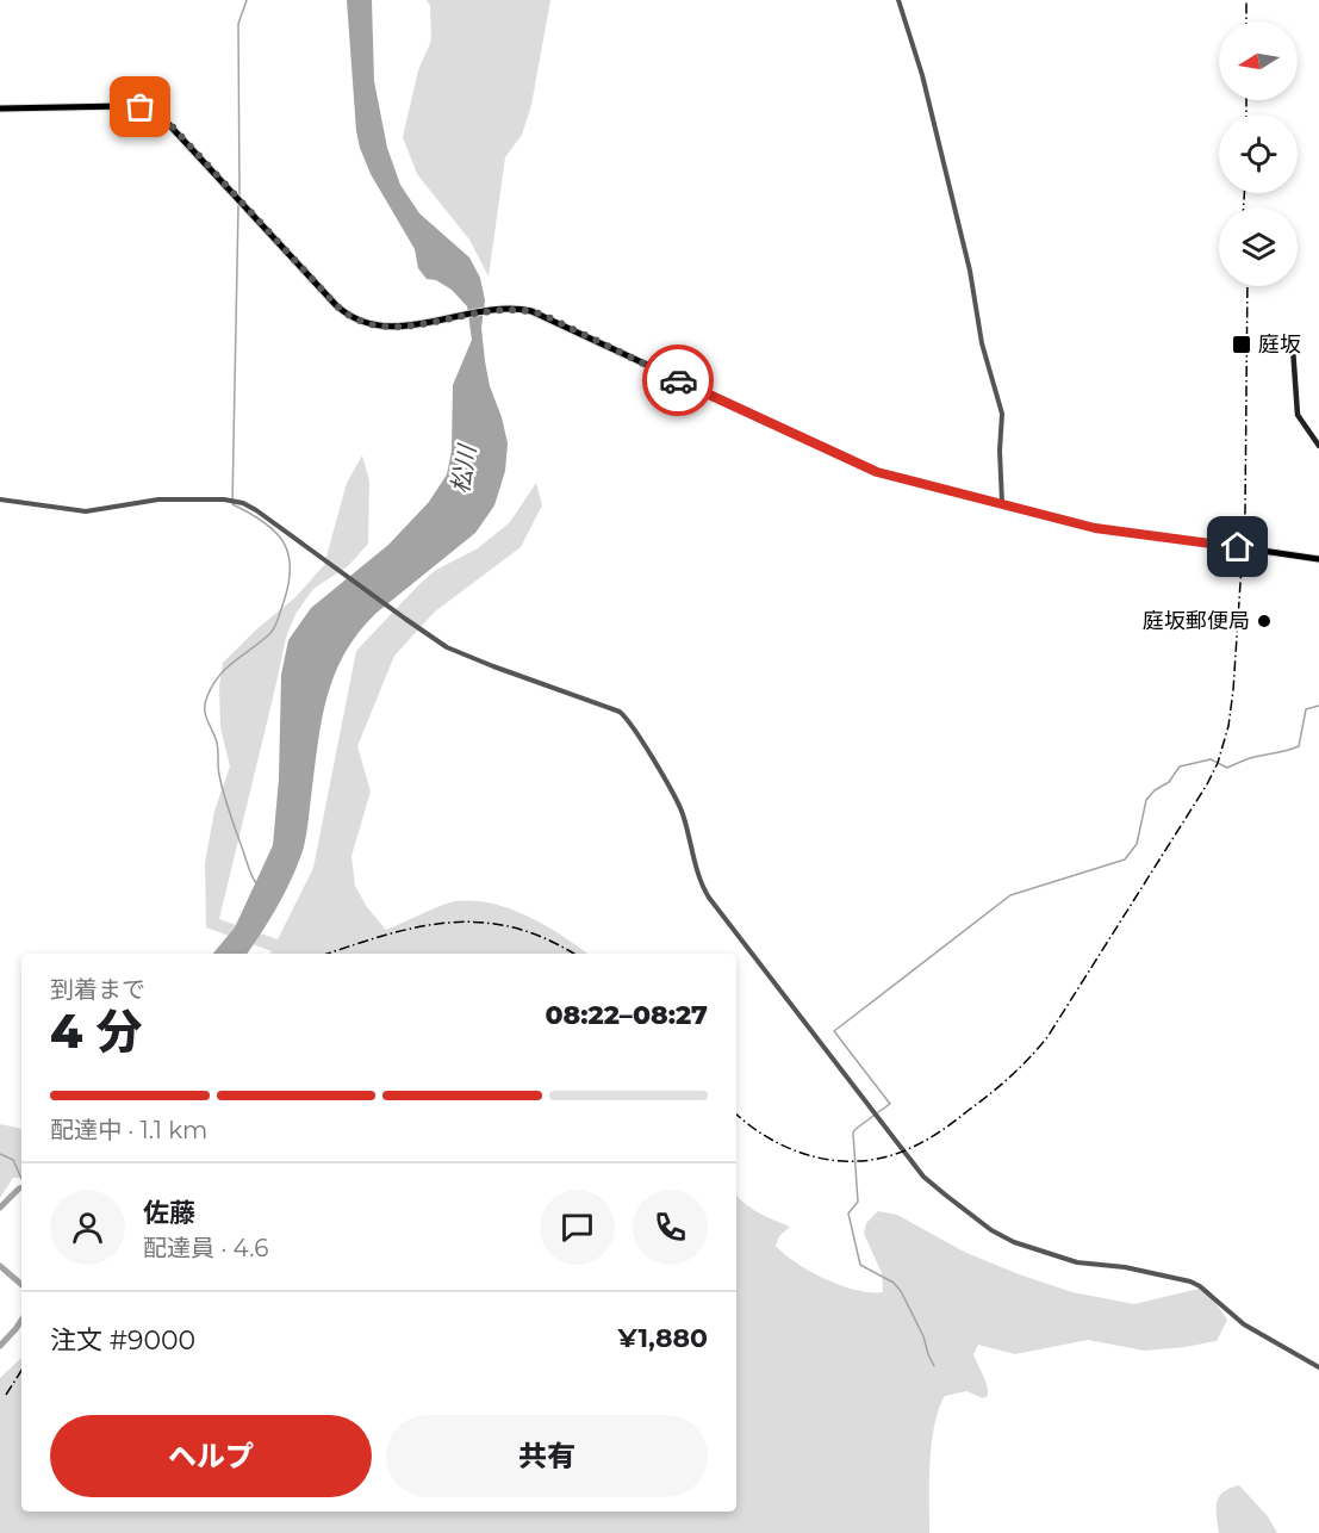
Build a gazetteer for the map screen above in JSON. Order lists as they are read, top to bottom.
{
  "water": ["松川"],
  "places": {
    "transit": ["庭坂"],
    "other": ["庭坂郵便局"]
  },
  "north": "left",
  "page": {
    "heading": ["4 分", "到着まで", "08:22–08:27"],
    "panel": [
      "佐藤",
      "配達員 · 4.6",
      "注文 #9000",
      "¥1,880"
    ],
    "bar": "配達中 · 1.1 km",
    "buttons": ["ヘルプ", "共有"]
  }
}
